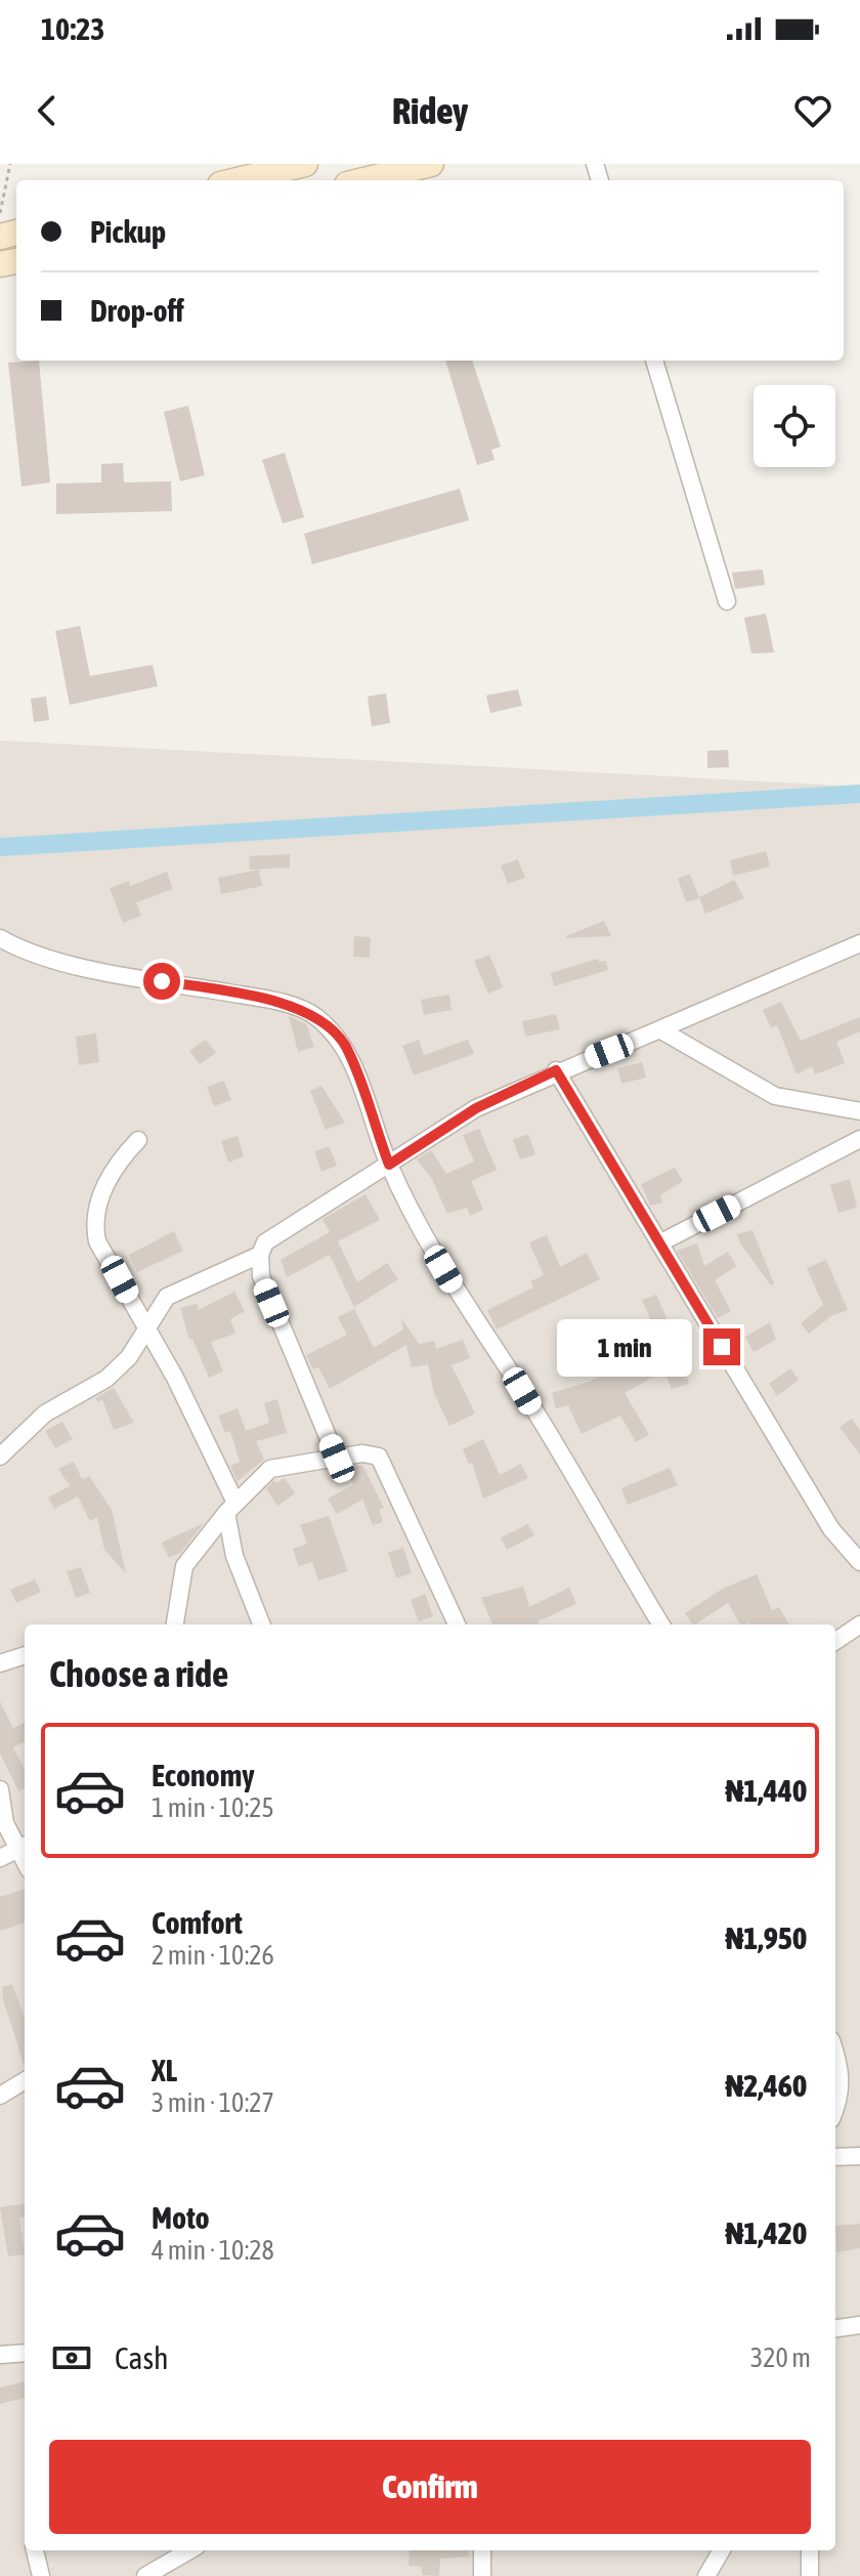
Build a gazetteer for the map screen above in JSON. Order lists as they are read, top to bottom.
{
  "page": {
    "status": "10:23",
    "header": "Ridey",
    "banner": ["Pickup", "Drop-off"],
    "bubble": "1 min",
    "heading": "Choose a ride",
    "list": [
      {
        "name": "Economy",
        "note": "1 min · 10:25",
        "value": "₦1,440"
      },
      {
        "name": "Comfort",
        "note": "2 min · 10:26",
        "value": "₦1,950"
      },
      {
        "name": "XL",
        "note": "3 min · 10:27",
        "value": "₦2,460"
      },
      {
        "name": "Moto",
        "note": "4 min · 10:28",
        "value": "₦1,420"
      }
    ],
    "pay": ["Cash", "320 m"],
    "buttons": "Confirm"
  }
}
